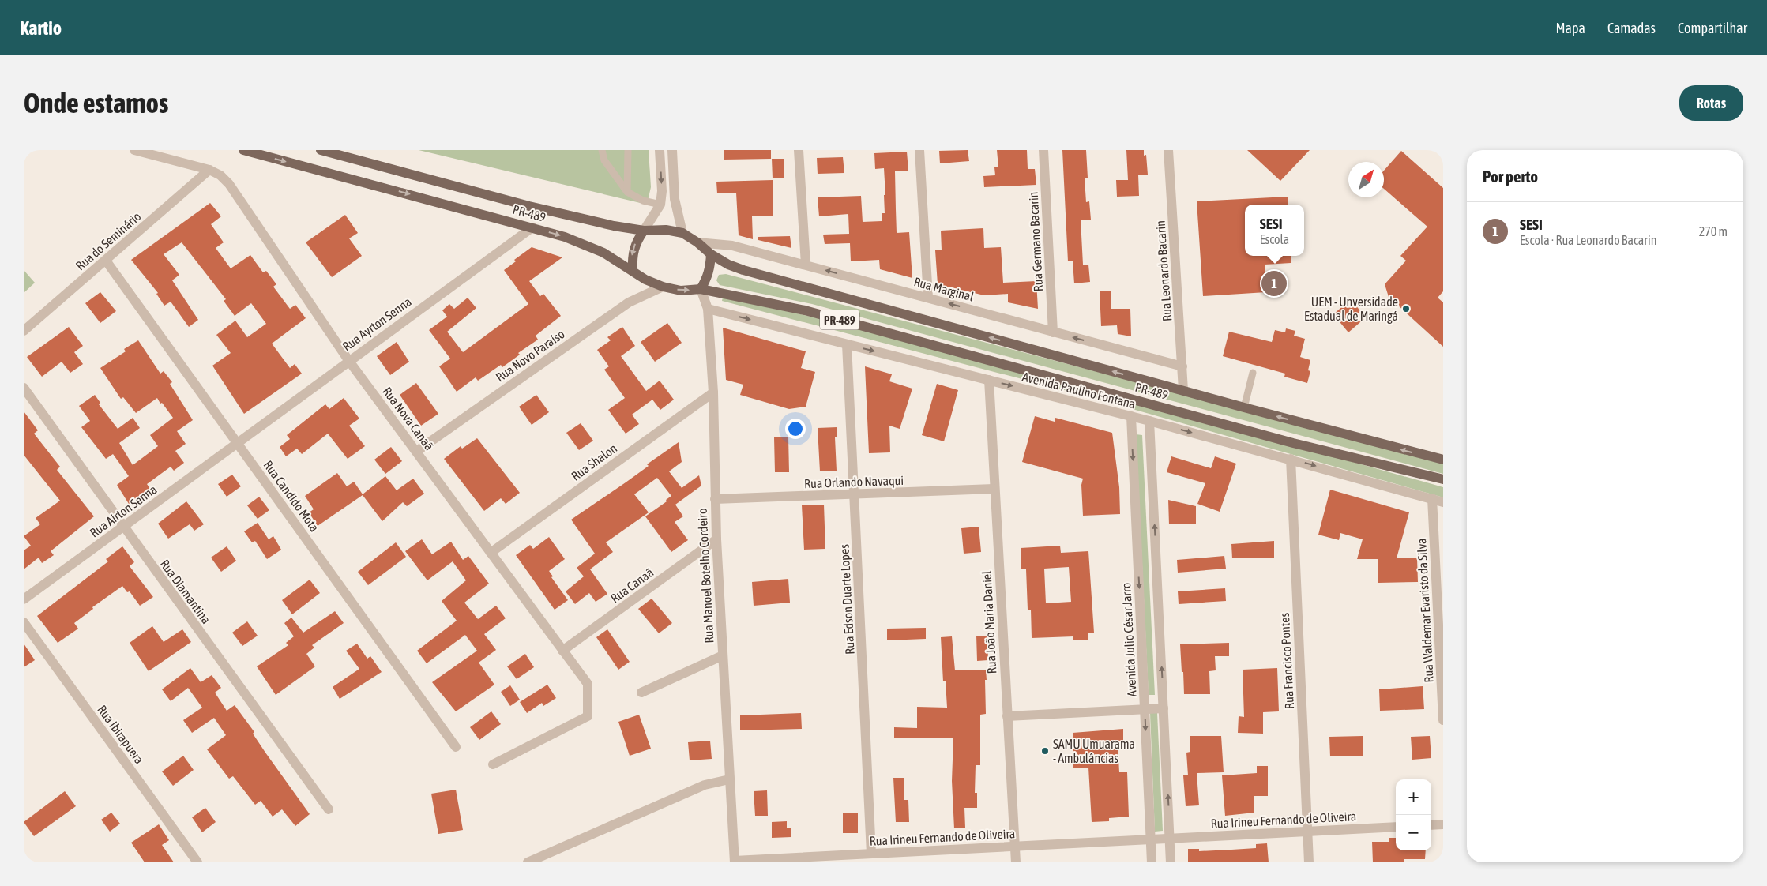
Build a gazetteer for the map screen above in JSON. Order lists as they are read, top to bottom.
{
  "streets": {
    "main road": ["PR-489"],
    "street": [
      "Rua do Seminário",
      "Rua Germano Bacarin",
      "Rua Leonardo Bacarin",
      "Rua Marginal",
      "Rua Ayrton Senna",
      "Rua Novo Paraíso",
      "Avenida Paulino Fontana",
      "Rua Nova Canaã",
      "Rua Shalon",
      "Rua Orlando Navaqui",
      "Rua Candido Mota",
      "Rua Airton Senna",
      "Rua Manoel Botelho Cordeiro",
      "Rua Canaã",
      "Rua Diamantina",
      "Rua Edson Duarte Lopes",
      "Rua Waldemar Evaristo da Silva",
      "Rua João Maria Daniel",
      "Avenida Julio César Jarro",
      "Rua Francisco Pontes",
      "Rua Ibirapuera",
      "Rua Irineu Fernando de Oliveira"
    ]
  },
  "crossings": [
    ["PR-489", "Rua Leonardo Bacarin"],
    ["PR-489", "Rua Marginal"],
    ["PR-489", "Rua Ayrton Senna"],
    ["PR-489", "Rua Novo Paraíso"],
    ["PR-489", "Rua Manoel Botelho Cordeiro"],
    ["Rua do Seminário", "Rua Nova Canaã"],
    ["Rua do Seminário", "Rua Candido Mota"],
    ["Rua Germano Bacarin", "Rua Marginal"],
    ["Rua Leonardo Bacarin", "Rua Marginal"],
    ["Rua Marginal", "Rua Novo Paraíso"],
    ["Rua Marginal", "Rua Manoel Botelho Cordeiro"],
    ["Rua Ayrton Senna", "Rua Nova Canaã"],
    ["Rua Ayrton Senna", "Rua Candido Mota"],
    ["Rua Ayrton Senna", "Rua Airton Senna"],
    ["Rua Novo Paraíso", "Rua Nova Canaã"],
    ["Rua Novo Paraíso", "Rua Manoel Botelho Cordeiro"],
    ["Avenida Paulino Fontana", "Rua Manoel Botelho Cordeiro"],
    ["Avenida Paulino Fontana", "Rua Edson Duarte Lopes"],
    ["Avenida Paulino Fontana", "Rua Waldemar Evaristo da Silva"],
    ["Avenida Paulino Fontana", "Rua João Maria Daniel"],
    ["Avenida Paulino Fontana", "Avenida Julio César Jarro"],
    ["Avenida Paulino Fontana", "Rua Francisco Pontes"],
    ["Rua Nova Canaã", "Rua Shalon"],
    ["Rua Nova Canaã", "Rua Canaã"],
    ["Rua Shalon", "Rua Manoel Botelho Cordeiro"],
    ["Rua Orlando Navaqui", "Rua Manoel Botelho Cordeiro"],
    ["Rua Orlando Navaqui", "Rua Edson Duarte Lopes"],
    ["Rua Orlando Navaqui", "Rua João Maria Daniel"],
    ["Rua Candido Mota", "Rua Airton Senna"],
    ["Rua Airton Senna", "Rua Diamantina"],
    ["Rua Manoel Botelho Cordeiro", "Rua Canaã"],
    ["Rua Manoel Botelho Cordeiro", "Rua Irineu Fernando de Oliveira"],
    ["Rua Edson Duarte Lopes", "Rua Irineu Fernando de Oliveira"],
    ["Rua João Maria Daniel", "Rua Irineu Fernando de Oliveira"],
    ["Avenida Julio César Jarro", "Rua Irineu Fernando de Oliveira"],
    ["Rua Francisco Pontes", "Rua Irineu Fernando de Oliveira"]
  ],
  "one_way": ["Rua Marginal", "Avenida Paulino Fontana"],
  "places": ["UEM - Unversidade Estadual de Maringá", "SAMU Umuarama - Ambulâncias"],
  "north": "top right",
  "page": {
    "header": "Kartio",
    "nav": ["Mapa", "Camadas", "Compartilhar"],
    "buttons": "Rotas",
    "title": "Onde estamos",
    "heading": "Por perto",
    "list": [
      {
        "mark": "1",
        "name": "SESI",
        "note": "Escola · Rua Leonardo Bacarin",
        "value": "270 m"
      }
    ],
    "popup": ["SESI", "Escola"],
    "pins": "1",
    "map_buttons": ["+", "−"]
  }
}
